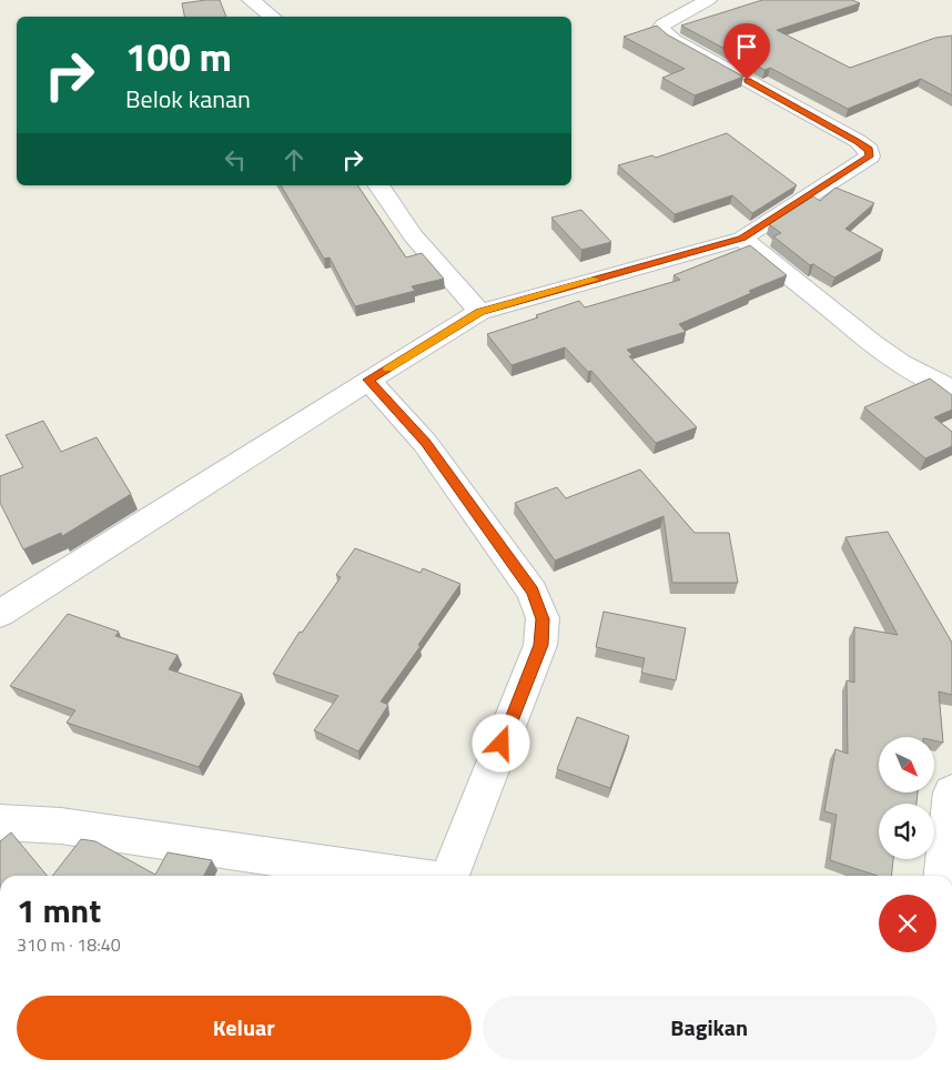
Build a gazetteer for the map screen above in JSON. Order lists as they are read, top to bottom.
{
  "north": "bottom right",
  "page": {
    "turn": ["100 m", "Belok kanan"],
    "heading": ["1 mnt", "310 m · 18:40"],
    "buttons": ["Keluar", "Bagikan"]
  }
}
